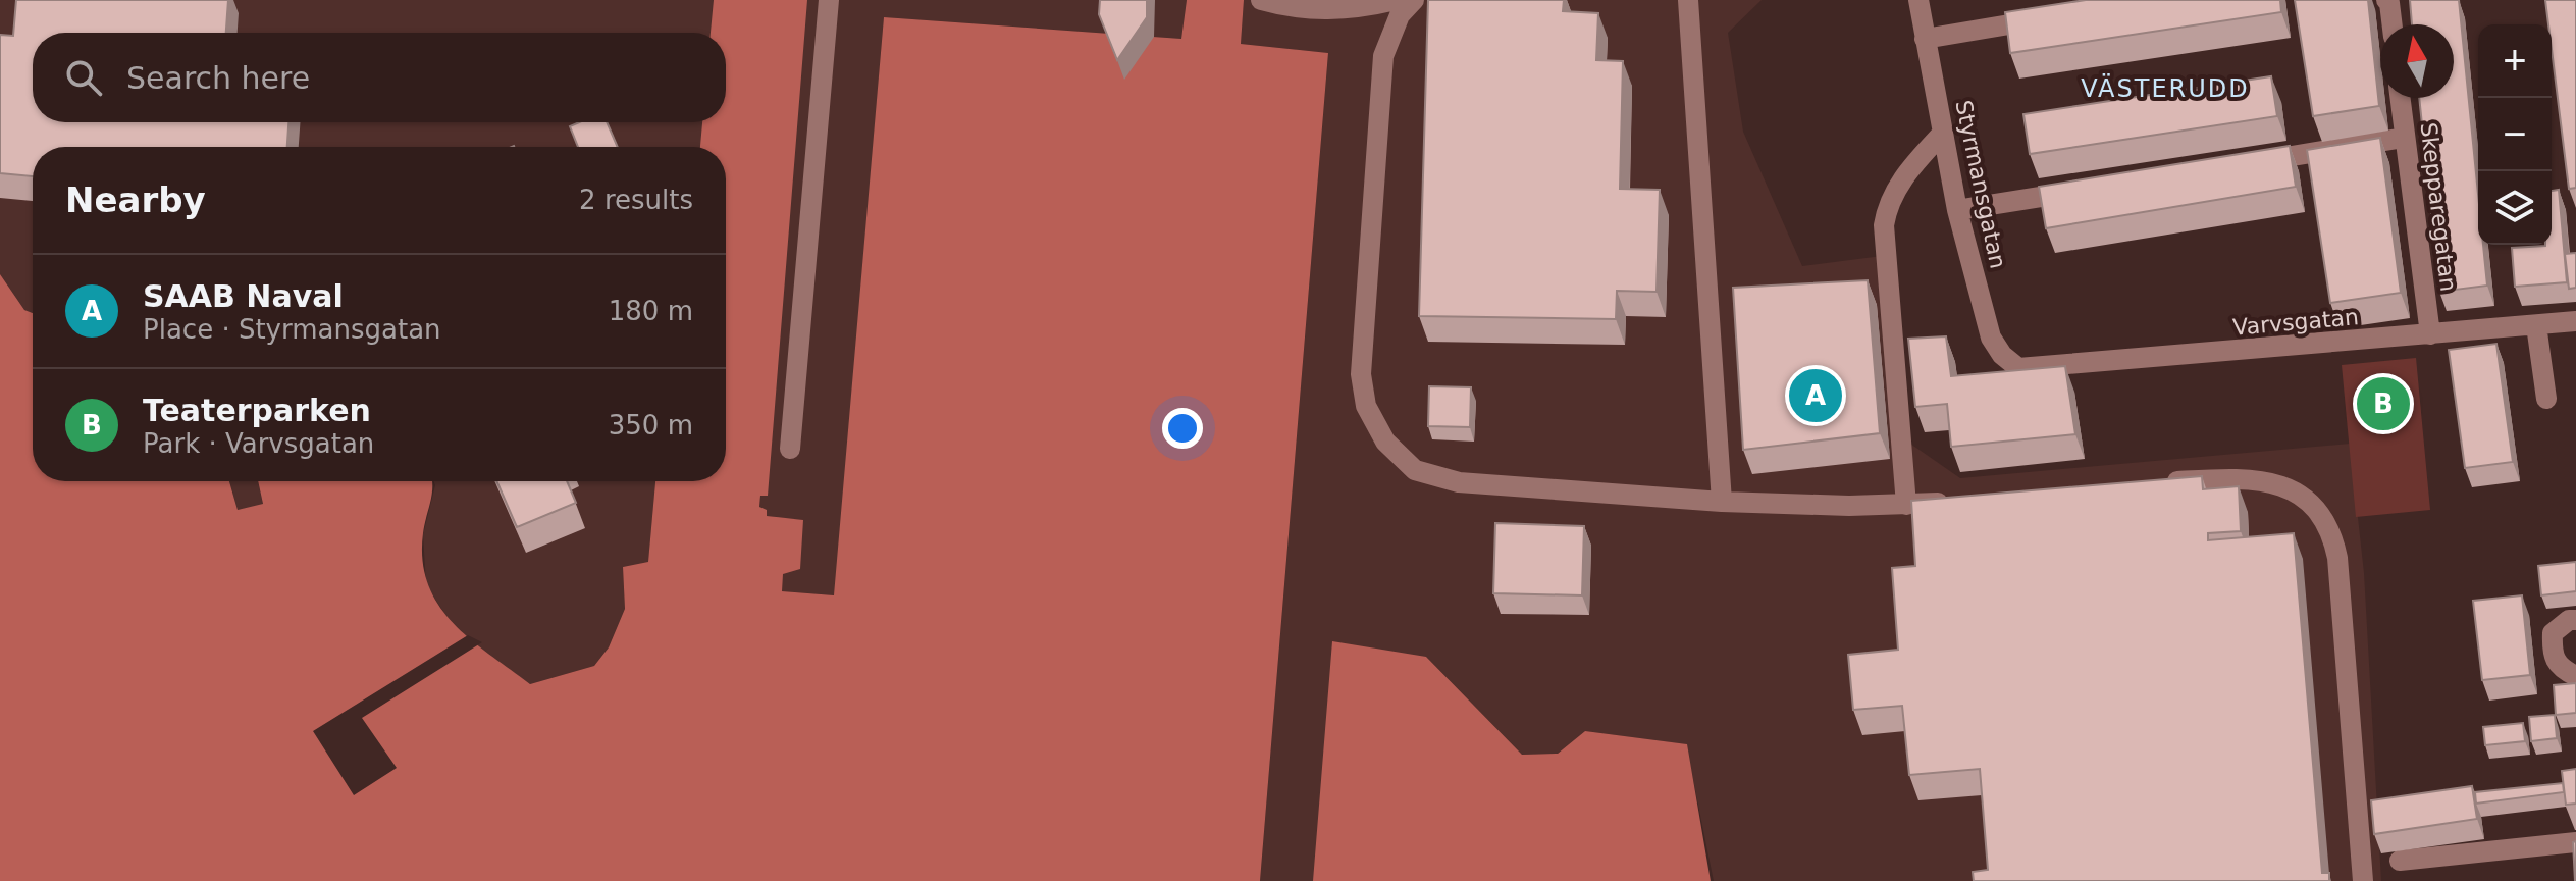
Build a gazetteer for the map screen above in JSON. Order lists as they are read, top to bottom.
{
  "streets": {
    "street": ["Styrmansgatan", "Skepparegatan", "Varvsgatan"]
  },
  "crossings": [
    ["Styrmansgatan", "Varvsgatan"],
    ["Skepparegatan", "Varvsgatan"]
  ],
  "districts": ["VÄSTERUDD"],
  "north": "top",
  "page": {
    "map_buttons": ["+", "−"],
    "search": "Search here",
    "heading": ["Nearby", "2 results"],
    "list": [
      {
        "mark": "A",
        "name": "SAAB Naval",
        "note": "Place · Styrmansgatan",
        "value": "180 m"
      },
      {
        "mark": "B",
        "name": "Teaterparken",
        "note": "Park · Varvsgatan",
        "value": "350 m"
      }
    ],
    "pins": ["A", "B"]
  }
}
